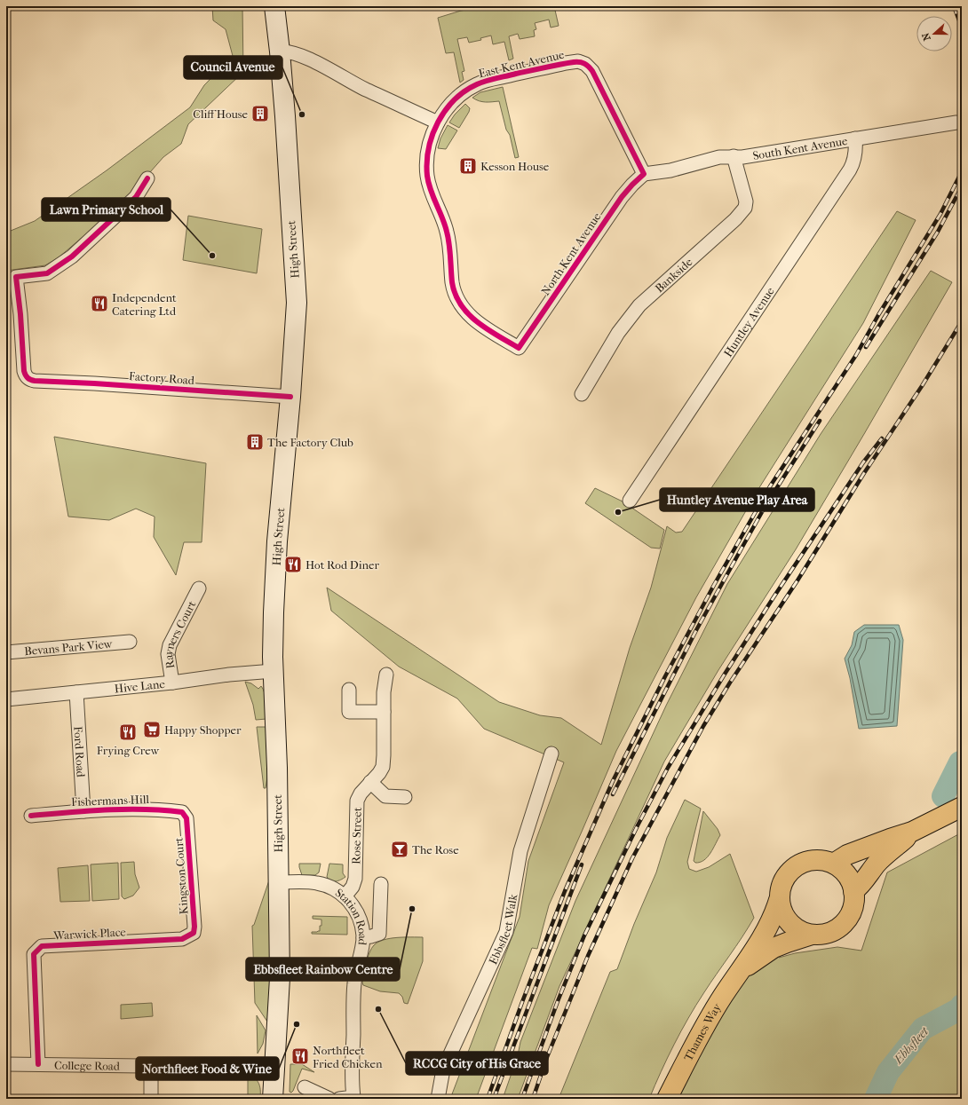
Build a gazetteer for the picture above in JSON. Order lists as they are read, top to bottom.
{
  "streets": {
    "main road": ["High Street", "Thames Way"],
    "street": [
      "East Kent Avenue",
      "South Kent Avenue",
      "North Kent Avenue",
      "Bankside",
      "Huntley Avenue",
      "Factory Road",
      "Rayners Court",
      "Bevans Park View",
      "Hive Lane",
      "Ford Road",
      "Fishermans Hill",
      "Rose Street",
      "Kingston Court",
      "Station Road",
      "Ebbsfleet Walk",
      "Warwick Place",
      "College Road"
    ]
  },
  "crossings": [
    ["East Kent Avenue", "South Kent Avenue"],
    ["East Kent Avenue", "North Kent Avenue"],
    ["South Kent Avenue", "North Kent Avenue"],
    ["South Kent Avenue", "Bankside"],
    ["South Kent Avenue", "Huntley Avenue"],
    ["High Street", "Factory Road"],
    ["High Street", "Hive Lane"],
    ["High Street", "Station Road"],
    ["High Street", "College Road"],
    ["Rayners Court", "Hive Lane"],
    ["Hive Lane", "Ford Road"],
    ["Ford Road", "Fishermans Hill"],
    ["Fishermans Hill", "Kingston Court"],
    ["Rose Street", "Station Road"],
    ["Kingston Court", "Warwick Place"],
    ["Warwick Place", "College Road"]
  ],
  "water": ["Ebbsfleet"],
  "places": {
    "building": ["Cliff House", "Kesson House", "The Factory Club"],
    "other": [
      "Council Avenue",
      "Lawn Primary School",
      "Huntley Avenue Play Area",
      "Ebbsfleet Rainbow Centre",
      "RCCG City of His Grace",
      "Northfleet Food & Wine"
    ],
    "restaurant": [
      "Independent Catering Ltd",
      "Hot Rod Diner",
      "Frying Crew",
      "Northfleet Fried Chicken"
    ],
    "supermarket": ["Happy Shopper"],
    "bar": ["The Rose"]
  },
  "north": "left"
}
